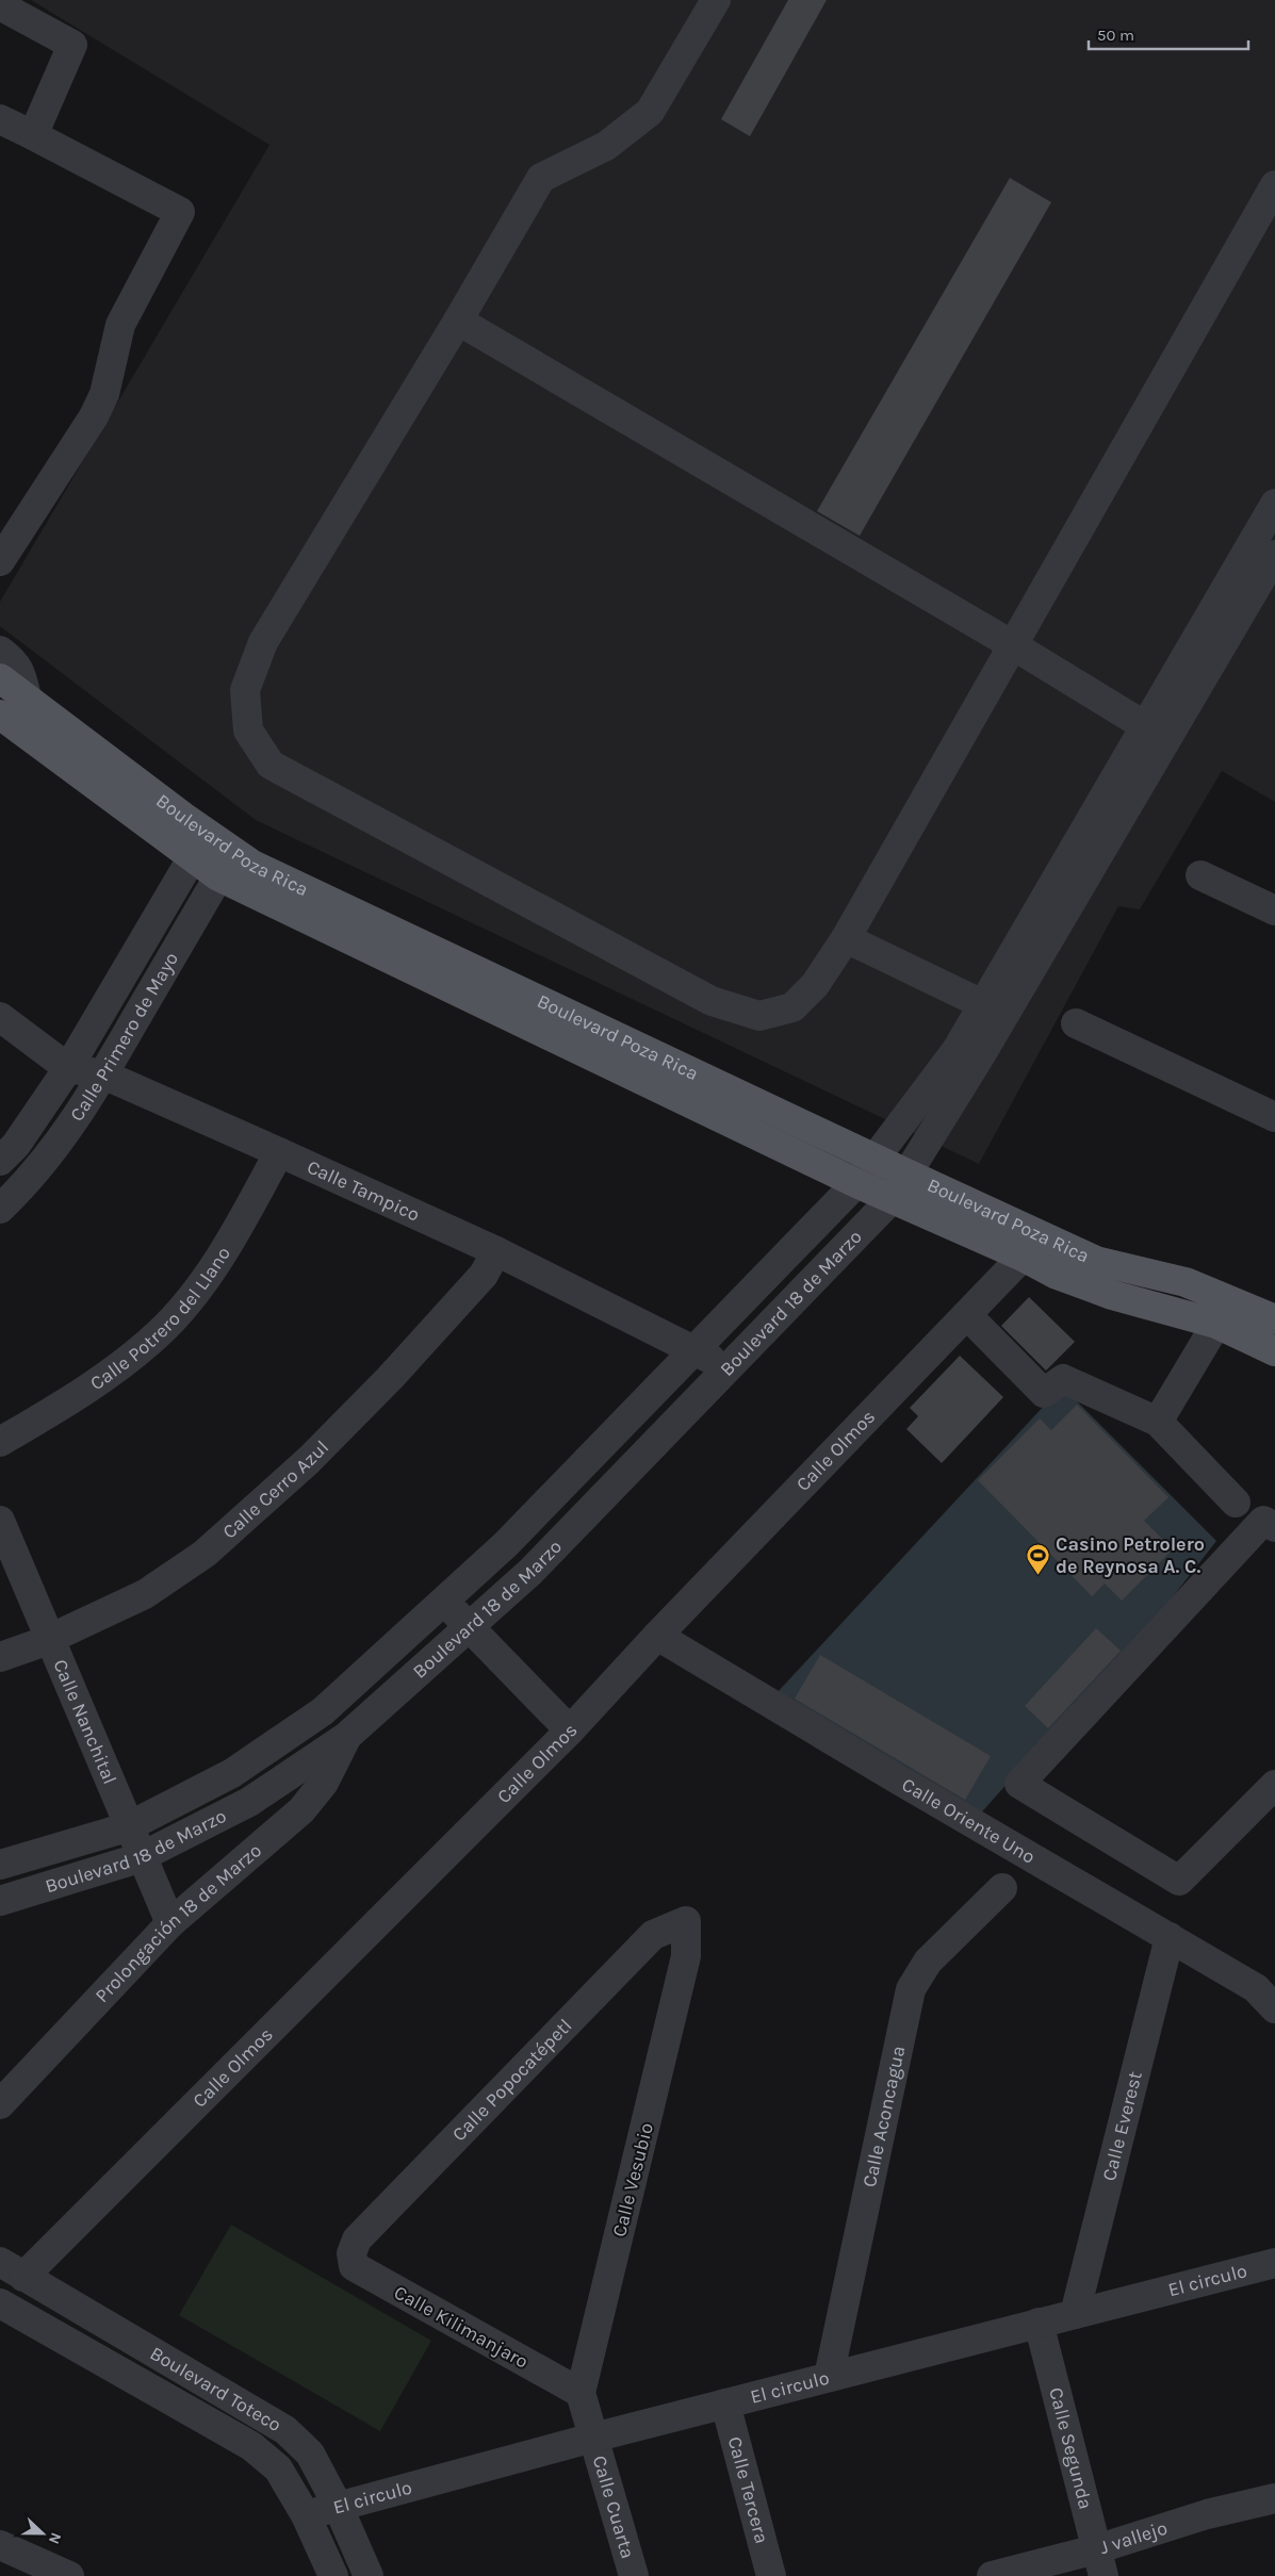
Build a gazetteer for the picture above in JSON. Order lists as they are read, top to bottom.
{
  "streets": {
    "main road": ["Boulevard Poza Rica"],
    "street": [
      "Calle Primero de Mayo",
      "Calle Tampico",
      "Boulevard 18 de Marzo",
      "Calle Potrero del Llano",
      "Calle Olmos",
      "Calle Cerro Azul",
      "Calle Nanchital",
      "Calle Oriente Uno",
      "Prolongación 18 de Marzo",
      "Calle Popocatépetl",
      "Calle Aconcagua",
      "Calle Everest",
      "Calle Vesubio",
      "El circulo",
      "Calle Kilimanjaro",
      "Boulevard Toteco",
      "Calle Segunda",
      "Calle Tercera",
      "Calle Cuarta",
      "J vallejo"
    ]
  },
  "crossings": [
    ["Boulevard Poza Rica", "Calle Primero de Mayo"],
    ["Boulevard Poza Rica", "Boulevard 18 de Marzo"],
    ["Boulevard Poza Rica", "Calle Olmos"],
    ["Calle Primero de Mayo", "Calle Tampico"],
    ["Calle Tampico", "Boulevard 18 de Marzo"],
    ["Calle Tampico", "Calle Potrero del Llano"],
    ["Calle Tampico", "Calle Cerro Azul"],
    ["Boulevard 18 de Marzo", "Calle Nanchital"],
    ["Boulevard 18 de Marzo", "Prolongación 18 de Marzo"],
    ["Calle Olmos", "Calle Oriente Uno"],
    ["Calle Olmos", "Boulevard Toteco"],
    ["Calle Cerro Azul", "Calle Nanchital"],
    ["Calle Nanchital", "Prolongación 18 de Marzo"],
    ["Calle Oriente Uno", "Calle Everest"],
    ["Calle Popocatépetl", "Calle Vesubio"],
    ["Calle Popocatépetl", "Calle Kilimanjaro"],
    ["Calle Aconcagua", "El circulo"],
    ["Calle Everest", "El circulo"],
    ["Calle Vesubio", "El circulo"],
    ["Calle Vesubio", "Calle Kilimanjaro"],
    ["Calle Vesubio", "Calle Cuarta"],
    ["El circulo", "Boulevard Toteco"],
    ["El circulo", "Calle Segunda"],
    ["El circulo", "Calle Tercera"],
    ["El circulo", "Calle Cuarta"],
    ["Calle Segunda", "J vallejo"]
  ],
  "places": {
    "sports": ["Casino Petrolero de Reynosa A. C."]
  },
  "scale_bar": "50 m",
  "north": "right"
}
